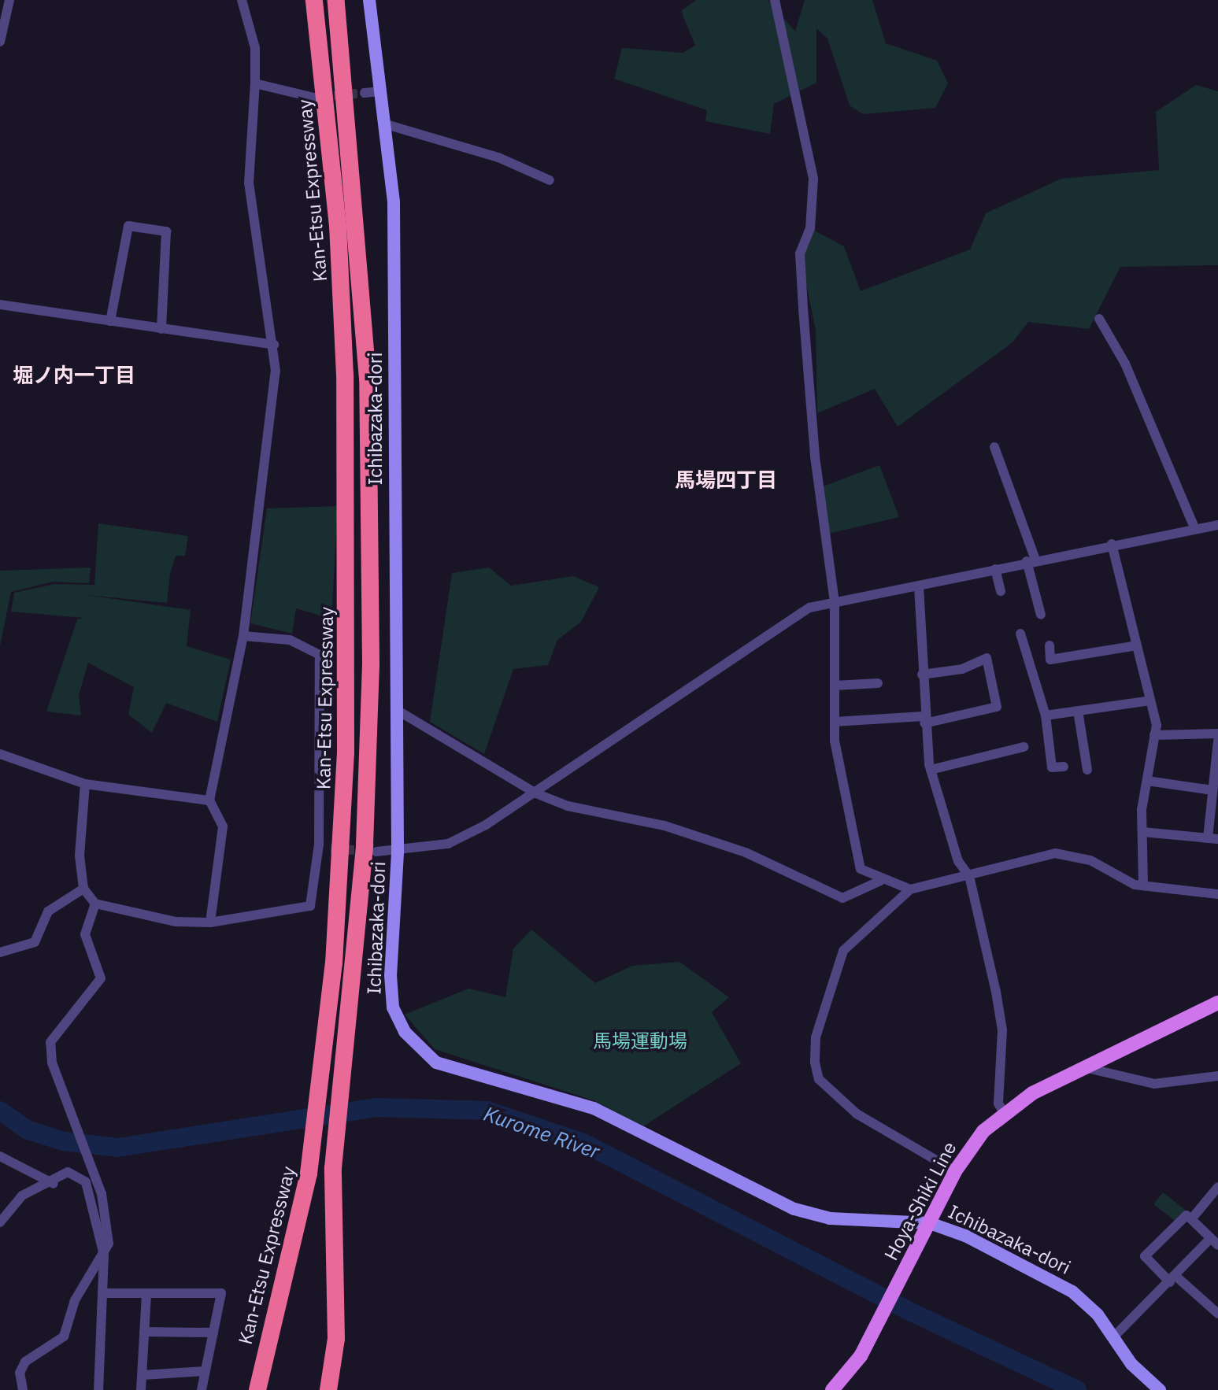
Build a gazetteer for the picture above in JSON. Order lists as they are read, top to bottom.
{
  "streets": {
    "highway": ["Kan-Etsu Expressway"],
    "main road": ["Hoya-Shiki Line"],
    "street": ["Ichibazaka-dori"]
  },
  "crossings": [
    ["Ichibazaka-dori", "Hoya-Shiki Line"]
  ],
  "districts": ["堀ノ内一丁目", "馬場四丁目"],
  "water": ["Kurome River"],
  "parks": ["馬場運動場"]
}
